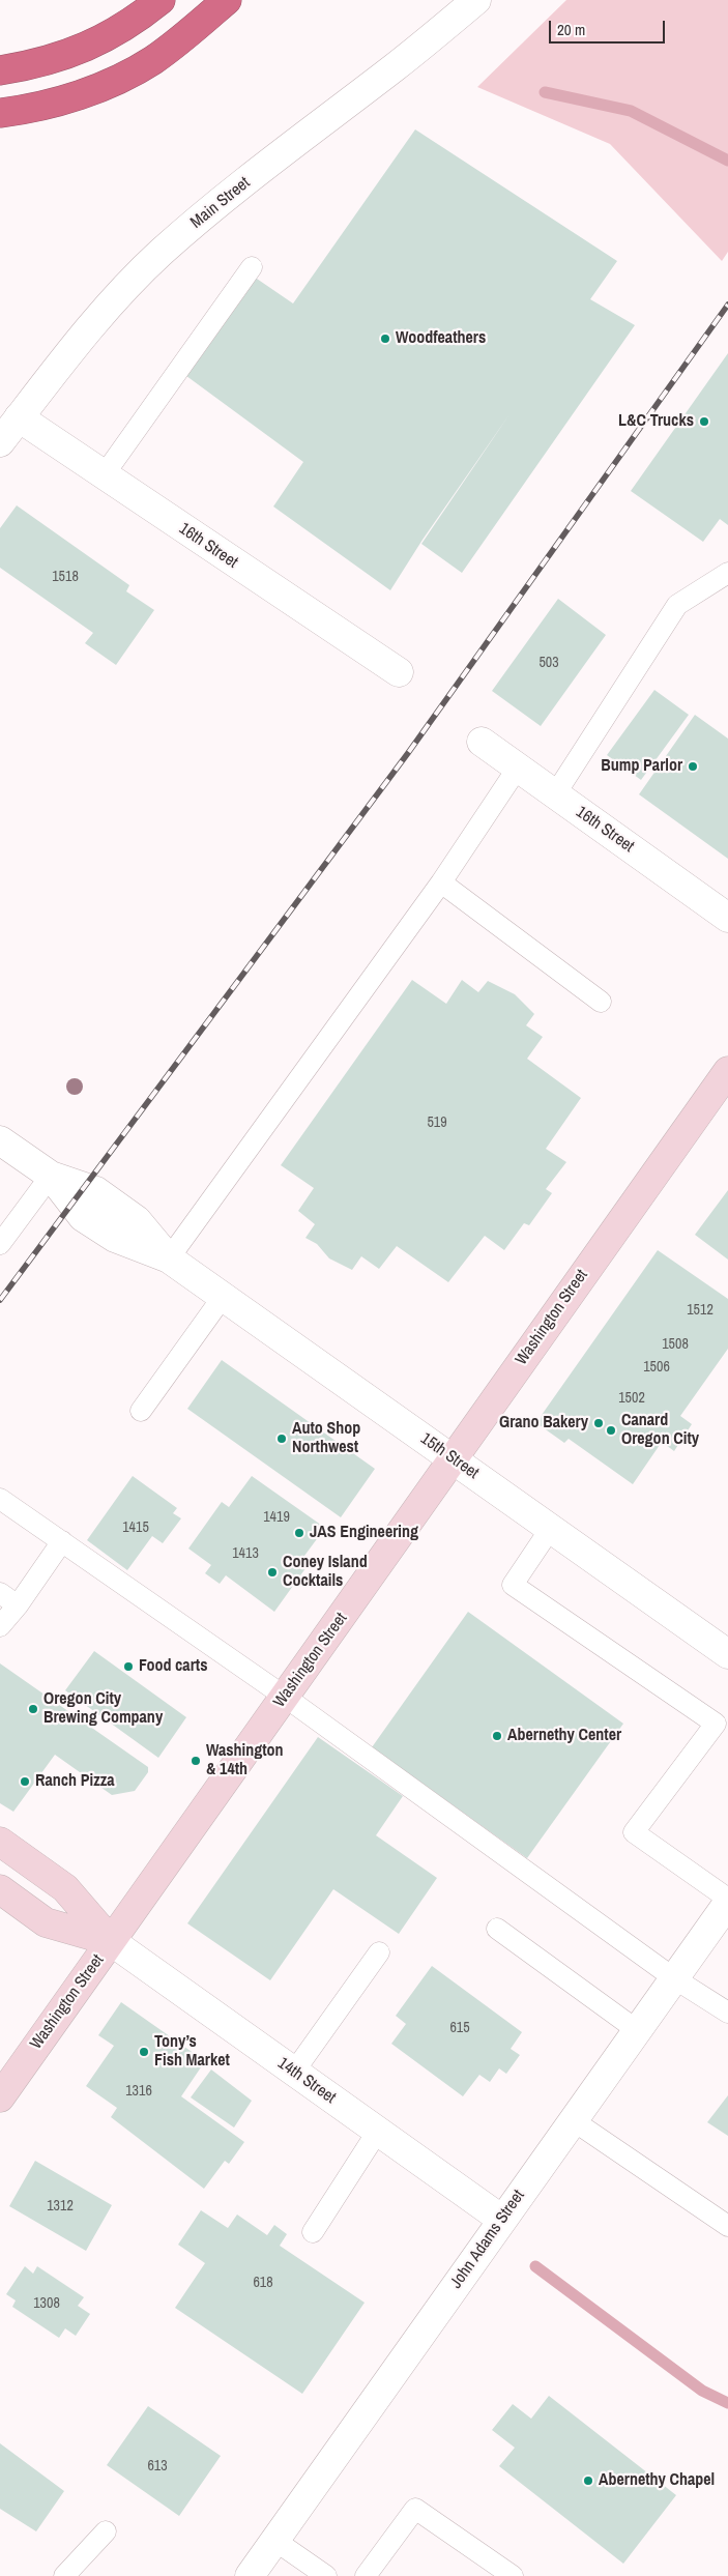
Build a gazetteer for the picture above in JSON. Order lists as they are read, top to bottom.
{
  "streets": {
    "main road": ["Washington Street", "14th Street"],
    "street": [
      "Main Street",
      "16th Street",
      "15th Street",
      "John Adams Street"
    ]
  },
  "crossings": [
    ["Main Street", "16th Street"],
    ["Washington Street", "15th Street"],
    ["Washington Street", "14th Street"],
    ["14th Street", "John Adams Street"]
  ],
  "places": [
    "Woodfeathers",
    "L&C Trucks",
    "Bump Parlor",
    "Grano Bakery",
    "Canard Oregon City",
    "Auto Shop Northwest",
    "JAS Engineering",
    "Coney Island Cocktails",
    "Food carts",
    "Oregon City Brewing Company",
    "Abernethy Center",
    "Washington & 14th",
    "Ranch Pizza",
    "Tony’s Fish Market",
    "Abernethy Chapel"
  ],
  "house_numbers": [
    "1518",
    "503",
    "519",
    "1512",
    "1508",
    "1506",
    "1502",
    "1419",
    "1415",
    "1413",
    "615",
    "1316",
    "1312",
    "618",
    "1308",
    "613"
  ],
  "scale_bar": "20 m"
}
